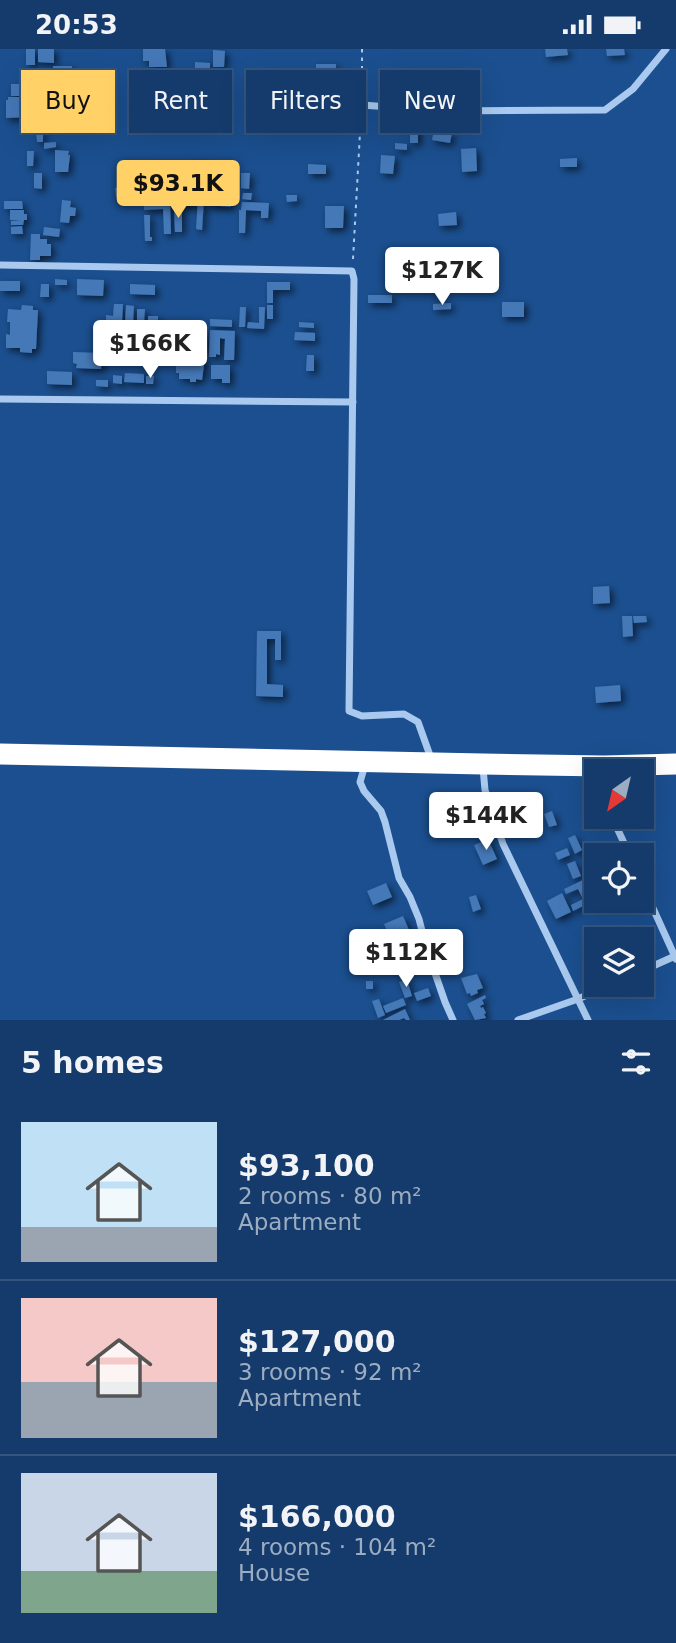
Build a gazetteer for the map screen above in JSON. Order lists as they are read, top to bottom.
{
  "north": "bottom left",
  "page": {
    "status": "20:53",
    "chip": [
      "Buy",
      "Rent",
      "Filters",
      "New"
    ],
    "price": [
      "$93.1K",
      "$127K",
      "$166K",
      "$144K",
      "$112K"
    ],
    "heading": "5 homes",
    "list": [
      {
        "name": "$93,100",
        "note": "2 rooms · 80 m² · Apartment"
      },
      {
        "name": "$127,000",
        "note": "3 rooms · 92 m² · Apartment"
      },
      {
        "name": "$166,000",
        "note": "4 rooms · 104 m² · House"
      }
    ]
  }
}
